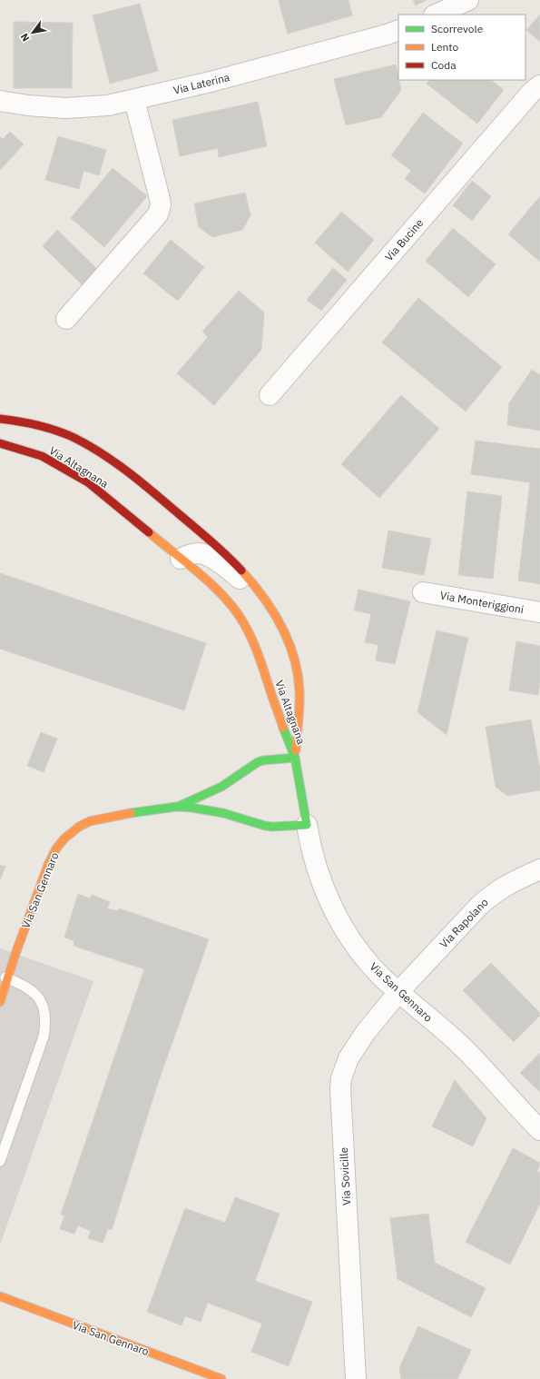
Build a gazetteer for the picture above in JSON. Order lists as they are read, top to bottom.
{
  "streets": {
    "street": [
      "Via Laterina",
      "Via Bucine",
      "Via Altagnana",
      "Via Monteriggioni",
      "Via San Gennaro",
      "Via Rapolano",
      "Via Sovicille"
    ]
  },
  "crossings": [
    ["Via Altagnana", "Via San Gennaro"],
    ["Via San Gennaro", "Via Rapolano"],
    ["Via San Gennaro", "Via Sovicille"],
    ["Via Rapolano", "Via Sovicille"]
  ],
  "legend": ["Scorrevole", "Lento", "Coda"],
  "north": "bottom left"
}
